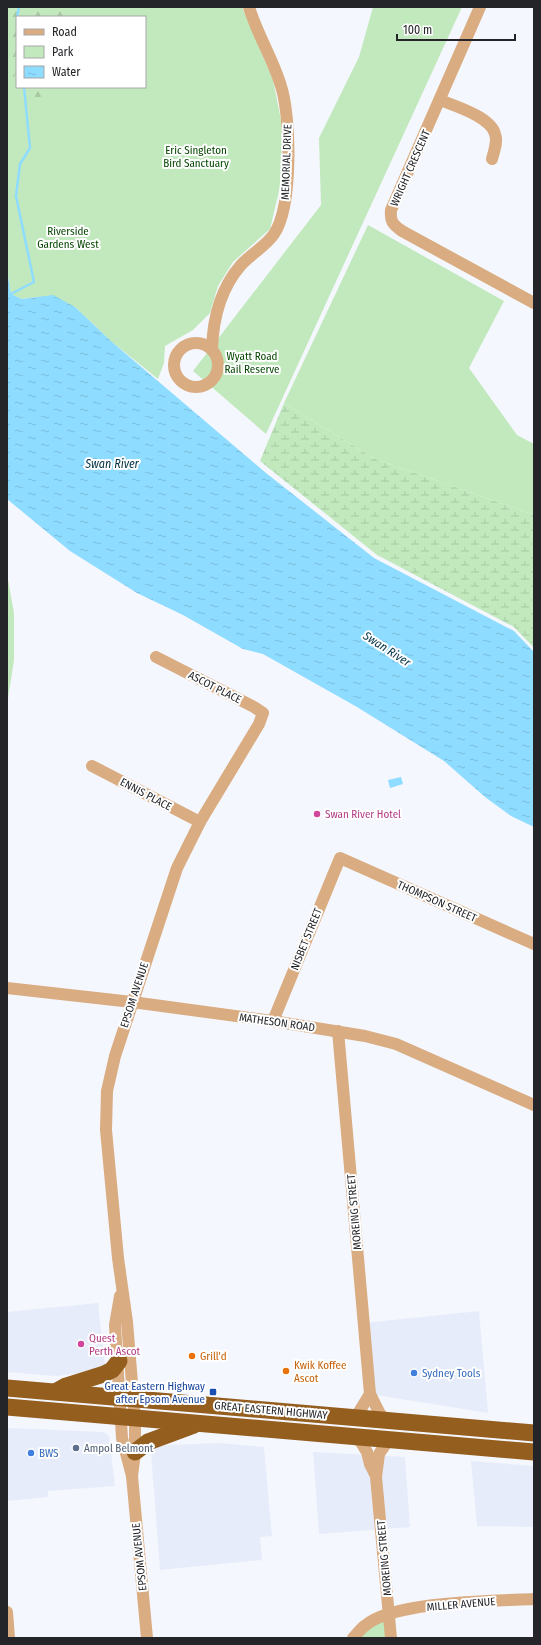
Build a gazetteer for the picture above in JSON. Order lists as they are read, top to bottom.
{
  "streets": {
    "highway": ["GREAT EASTERN HIGHWAY"],
    "street": [
      "MEMORIAL DRIVE",
      "WRIGHT CRESCENT",
      "ASCOT PLACE",
      "ENNIS PLACE",
      "THOMPSON STREET",
      "NISBET STREET",
      "EPSOM AVENUE",
      "MATHESON ROAD",
      "MOREING STREET",
      "MILLER AVENUE"
    ]
  },
  "crossings": [
    ["ASCOT PLACE", "EPSOM AVENUE"],
    ["ENNIS PLACE", "EPSOM AVENUE"],
    ["THOMPSON STREET", "NISBET STREET"],
    ["NISBET STREET", "MATHESON ROAD"],
    ["EPSOM AVENUE", "MATHESON ROAD"],
    ["EPSOM AVENUE", "GREAT EASTERN HIGHWAY"],
    ["MATHESON ROAD", "MOREING STREET"],
    ["MOREING STREET", "GREAT EASTERN HIGHWAY"],
    ["MOREING STREET", "MILLER AVENUE"]
  ],
  "water": ["Swan River"],
  "parks": ["Eric Singleton Bird Sanctuary", "Riverside Gardens West", "Wyatt Road Rail Reserve"],
  "places": {
    "other": [
      "Swan River Hotel",
      "Quest Perth Ascot",
      "Grill'd",
      "Kwik Koffee Ascot",
      "Sydney Tools",
      "Ampol Belmont",
      "BWS"
    ],
    "transit": ["Great Eastern Highway after Epsom Avenue"]
  },
  "legend": ["Road", "Park", "Water"],
  "scale_bar": "100 m"
}
